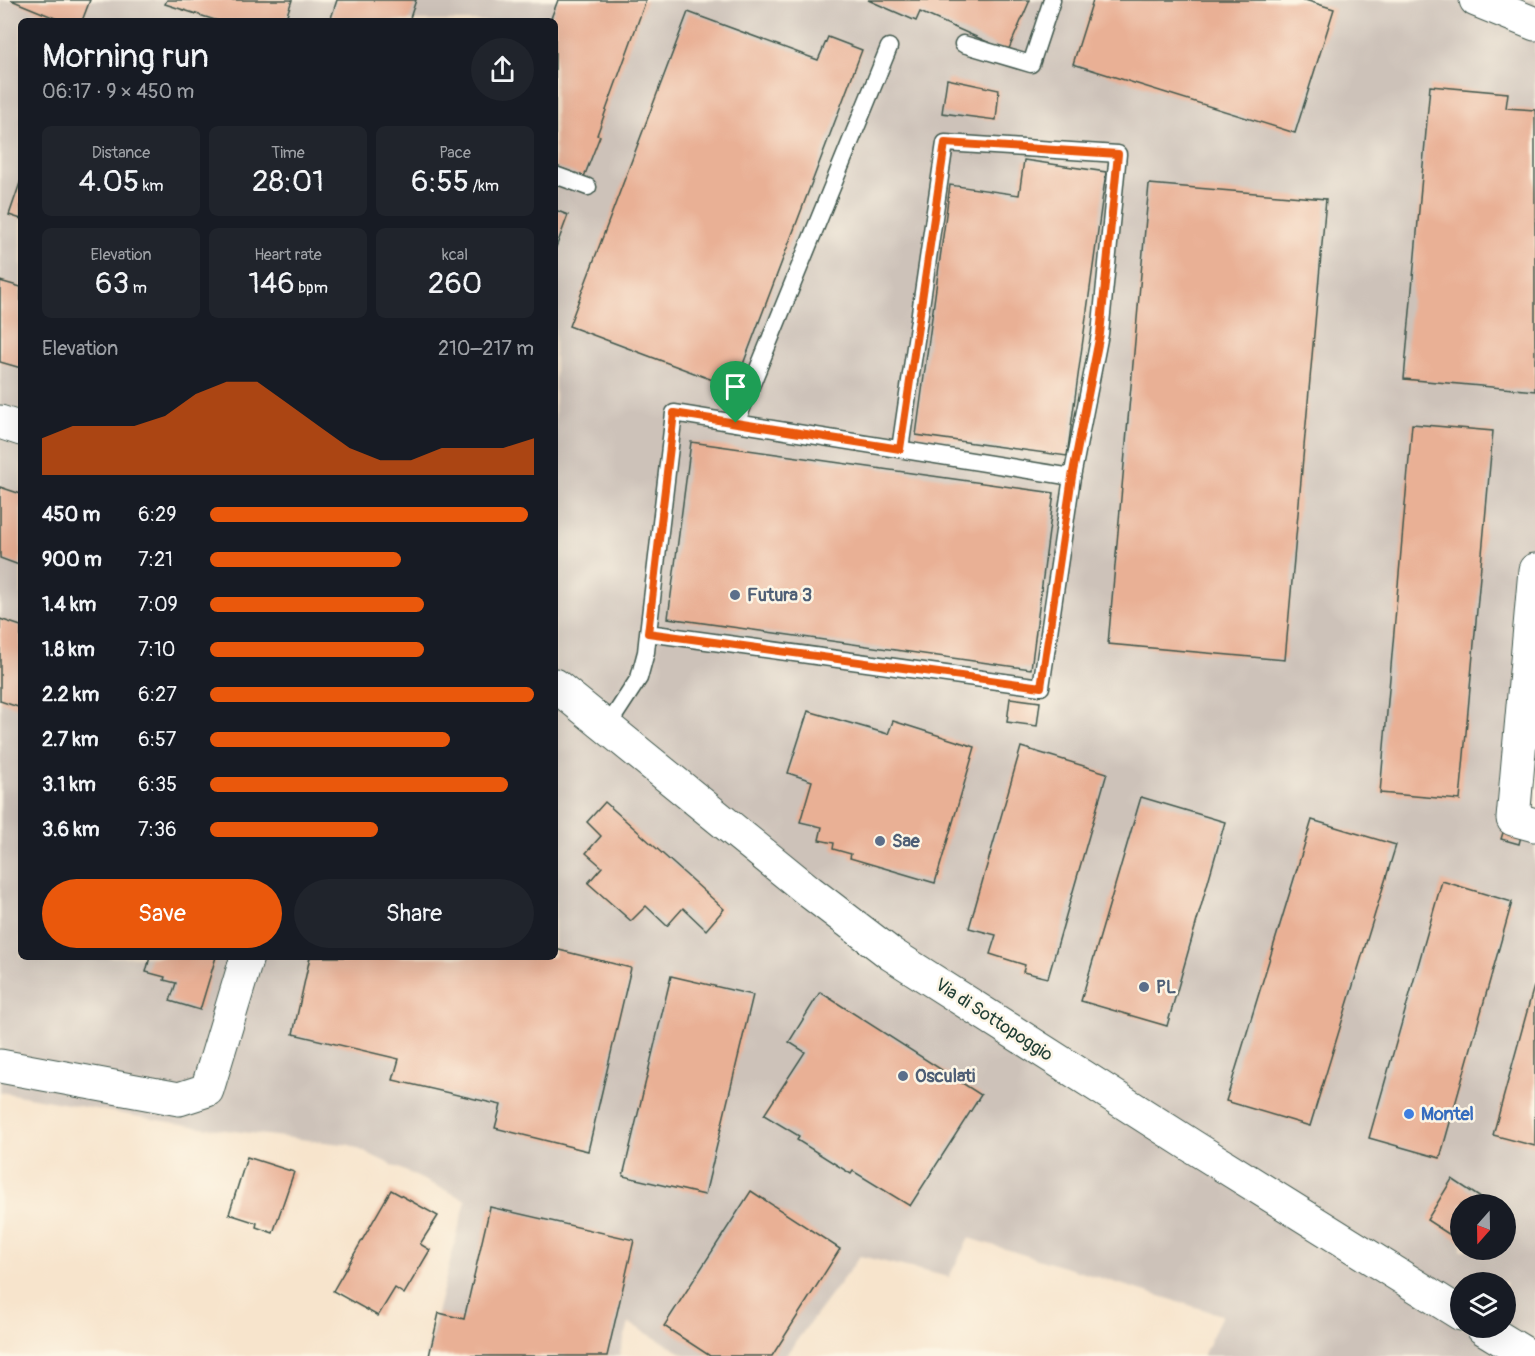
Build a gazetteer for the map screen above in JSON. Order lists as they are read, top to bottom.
{
  "streets": {
    "street": ["Via di Sottopoggio"]
  },
  "places": [
    "Futura 3",
    "Sae",
    "PL",
    "Osculati",
    "Montel"
  ],
  "north": "bottom",
  "page": {
    "heading": ["Morning run", "06:17 · 9 × 450 m"],
    "stats": [
      ["Distance", "4.05 km"],
      ["Time", "28:01"],
      ["Pace", "6:55 /km"],
      ["Elevation", "63 m"],
      ["Heart rate", "146 bpm"],
      ["kcal", "260"]
    ],
    "chart": ["Elevation", "210–217 m"],
    "list": [
      {
        "name": "450 m",
        "note": "6:29"
      },
      {
        "name": "900 m",
        "note": "7:21"
      },
      {
        "name": "1.4 km",
        "note": "7:09"
      },
      {
        "name": "1.8 km",
        "note": "7:10"
      },
      {
        "name": "2.2 km",
        "note": "6:27"
      },
      {
        "name": "2.7 km",
        "note": "6:57"
      },
      {
        "name": "3.1 km",
        "note": "6:35"
      },
      {
        "name": "3.6 km",
        "note": "7:36"
      }
    ],
    "buttons": ["Save", "Share"]
  }
}
